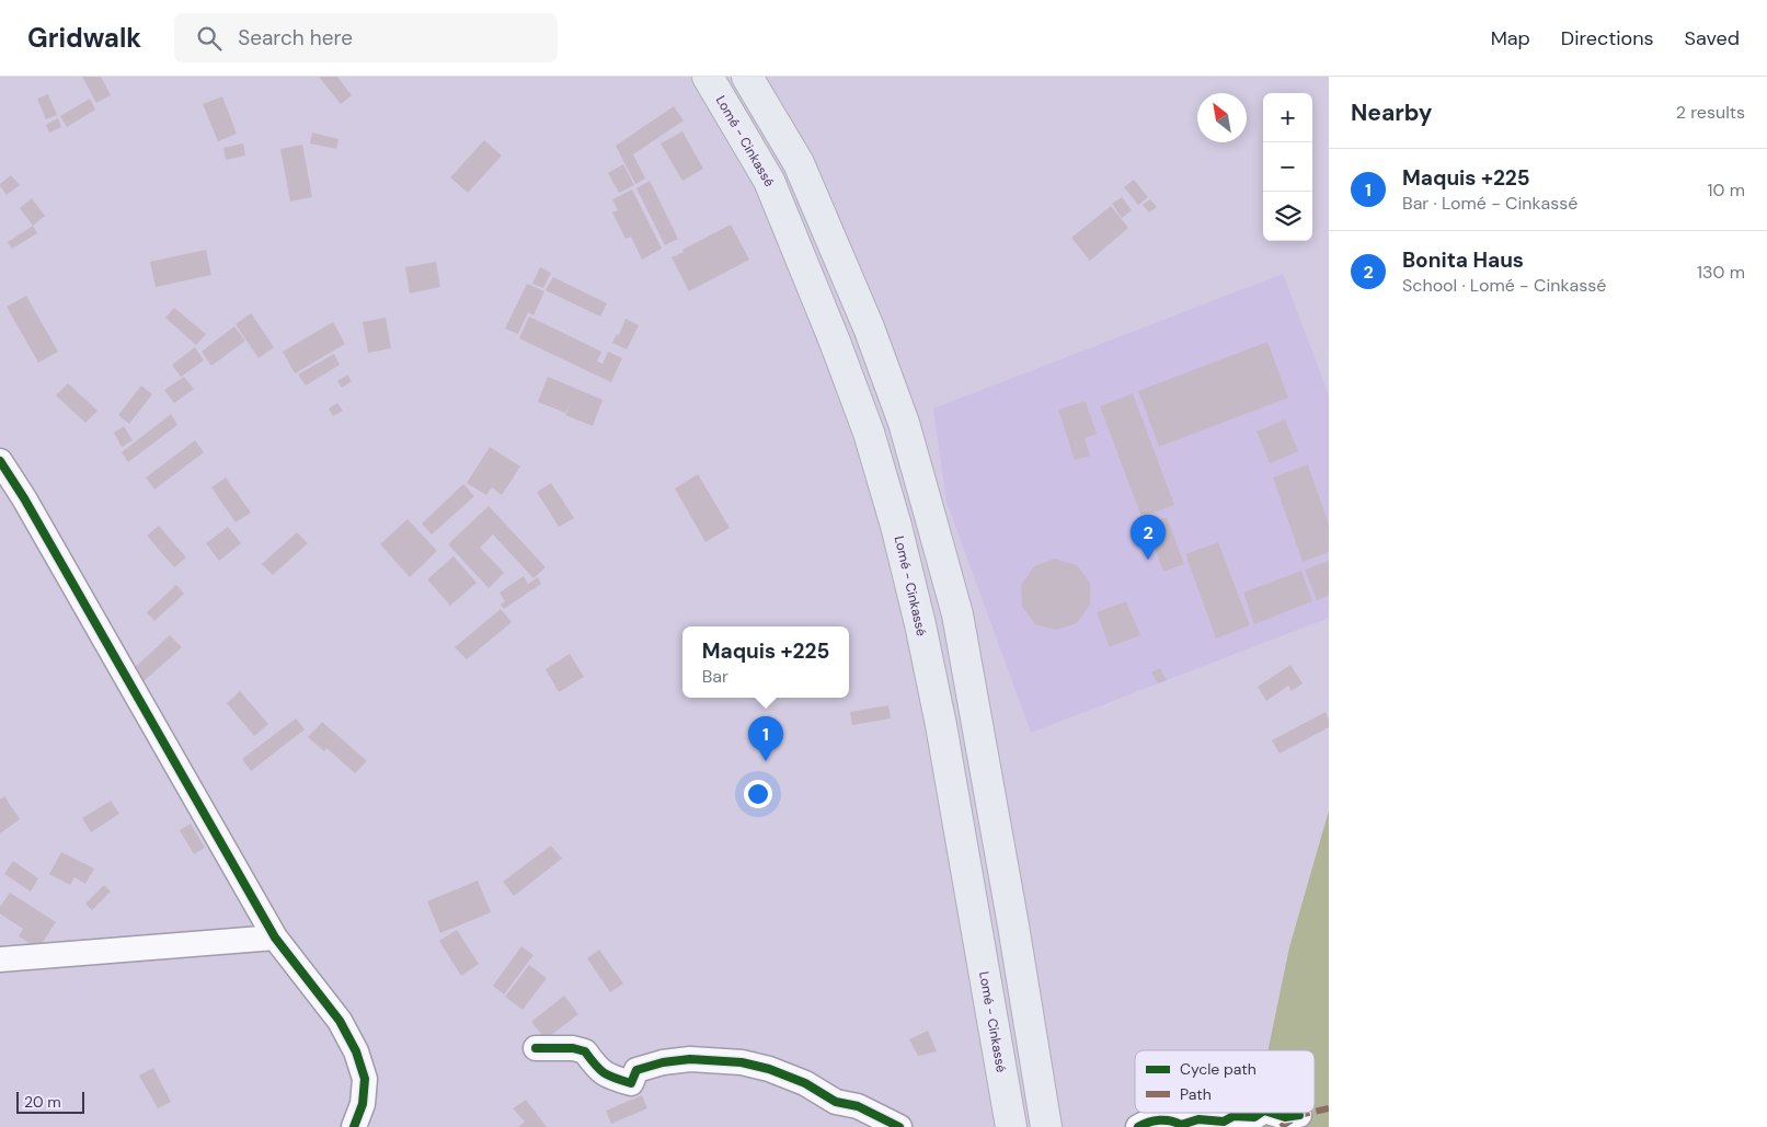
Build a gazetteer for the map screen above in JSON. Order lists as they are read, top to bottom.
{
  "streets": {
    "highway": ["Lomé - Cinkassé"]
  },
  "legend": ["Cycle path", "Path"],
  "scale_bar": "20 m",
  "north": "top left",
  "page": {
    "header": "Gridwalk",
    "search": "Search here",
    "nav": ["Map", "Directions", "Saved"],
    "heading": ["Nearby", "2 results"],
    "map_buttons": ["+", "−"],
    "list": [
      {
        "mark": "1",
        "name": "Maquis +225",
        "note": "Bar · Lomé - Cinkassé",
        "value": "10 m"
      },
      {
        "mark": "2",
        "name": "Bonita Haus",
        "note": "School · Lomé - Cinkassé",
        "value": "130 m"
      }
    ],
    "pins": ["2", "1"],
    "popup": ["Maquis +225", "Bar"],
    "scale": "20 m"
  }
}
